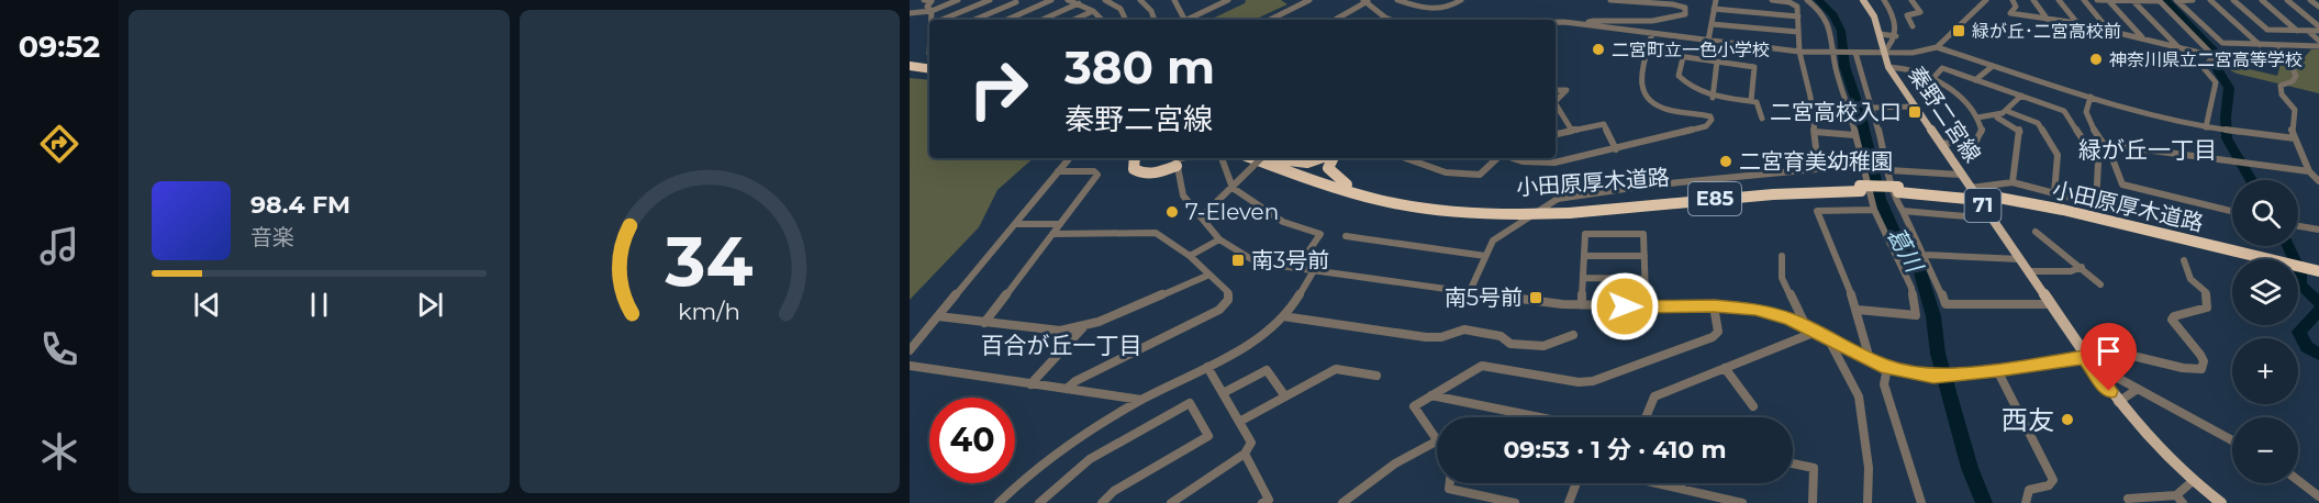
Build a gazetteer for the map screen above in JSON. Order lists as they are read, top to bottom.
{
  "streets": {
    "highway": ["小田原厚木道路", "E85"],
    "main road": ["秦野二宮線", "71"]
  },
  "crossings": [
    ["秦野二宮線", "小田原厚木道路"]
  ],
  "districts": ["緑が丘一丁目", "百合が丘一丁目"],
  "water": ["葛川"],
  "places": {
    "transit": [
      "緑が丘･二宮高校前",
      "二宮高校入口",
      "南3号前",
      "南5号前"
    ],
    "other": [
      "二宮町立一色小学校",
      "神奈川県立二宮高等学校",
      "二宮育美幼稚園",
      "7-Eleven",
      "西友"
    ]
  },
  "page": {
    "tabs": "09:52",
    "turn": ["380 m", "秦野二宮線"],
    "map_buttons": ["+", "−"],
    "song": ["98.4 FM", "音楽"],
    "limit": "40",
    "trip": "09:53 · 1 分 · 410 m",
    "gauge": ["34", "km/h"]
  }
}
